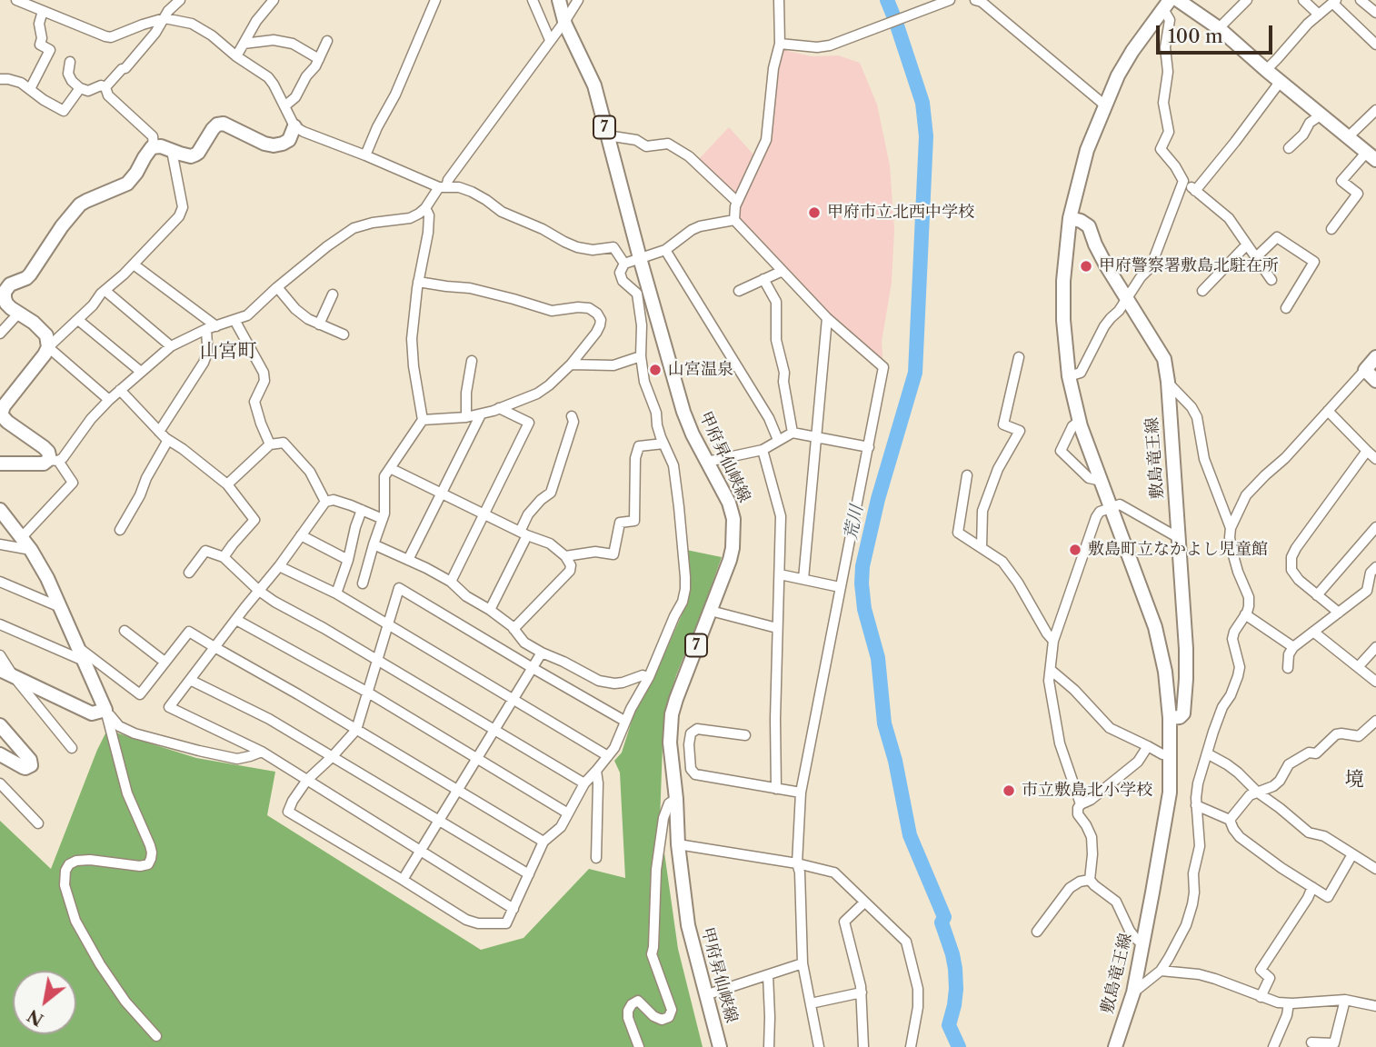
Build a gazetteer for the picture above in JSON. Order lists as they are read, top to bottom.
{
  "streets": {
    "main road": ["7", "甲府昇仙峡線", "敷島竜王線"]
  },
  "districts": ["山宮町", "境"],
  "water": ["荒川"],
  "places": [
    "甲府市立北西中学校",
    "甲府警察署敷島北駐在所",
    "山宮温泉",
    "敷島町立なかよし児童館",
    "市立敷島北小学校"
  ],
  "scale_bar": "100 m",
  "north": "bottom left"
}
